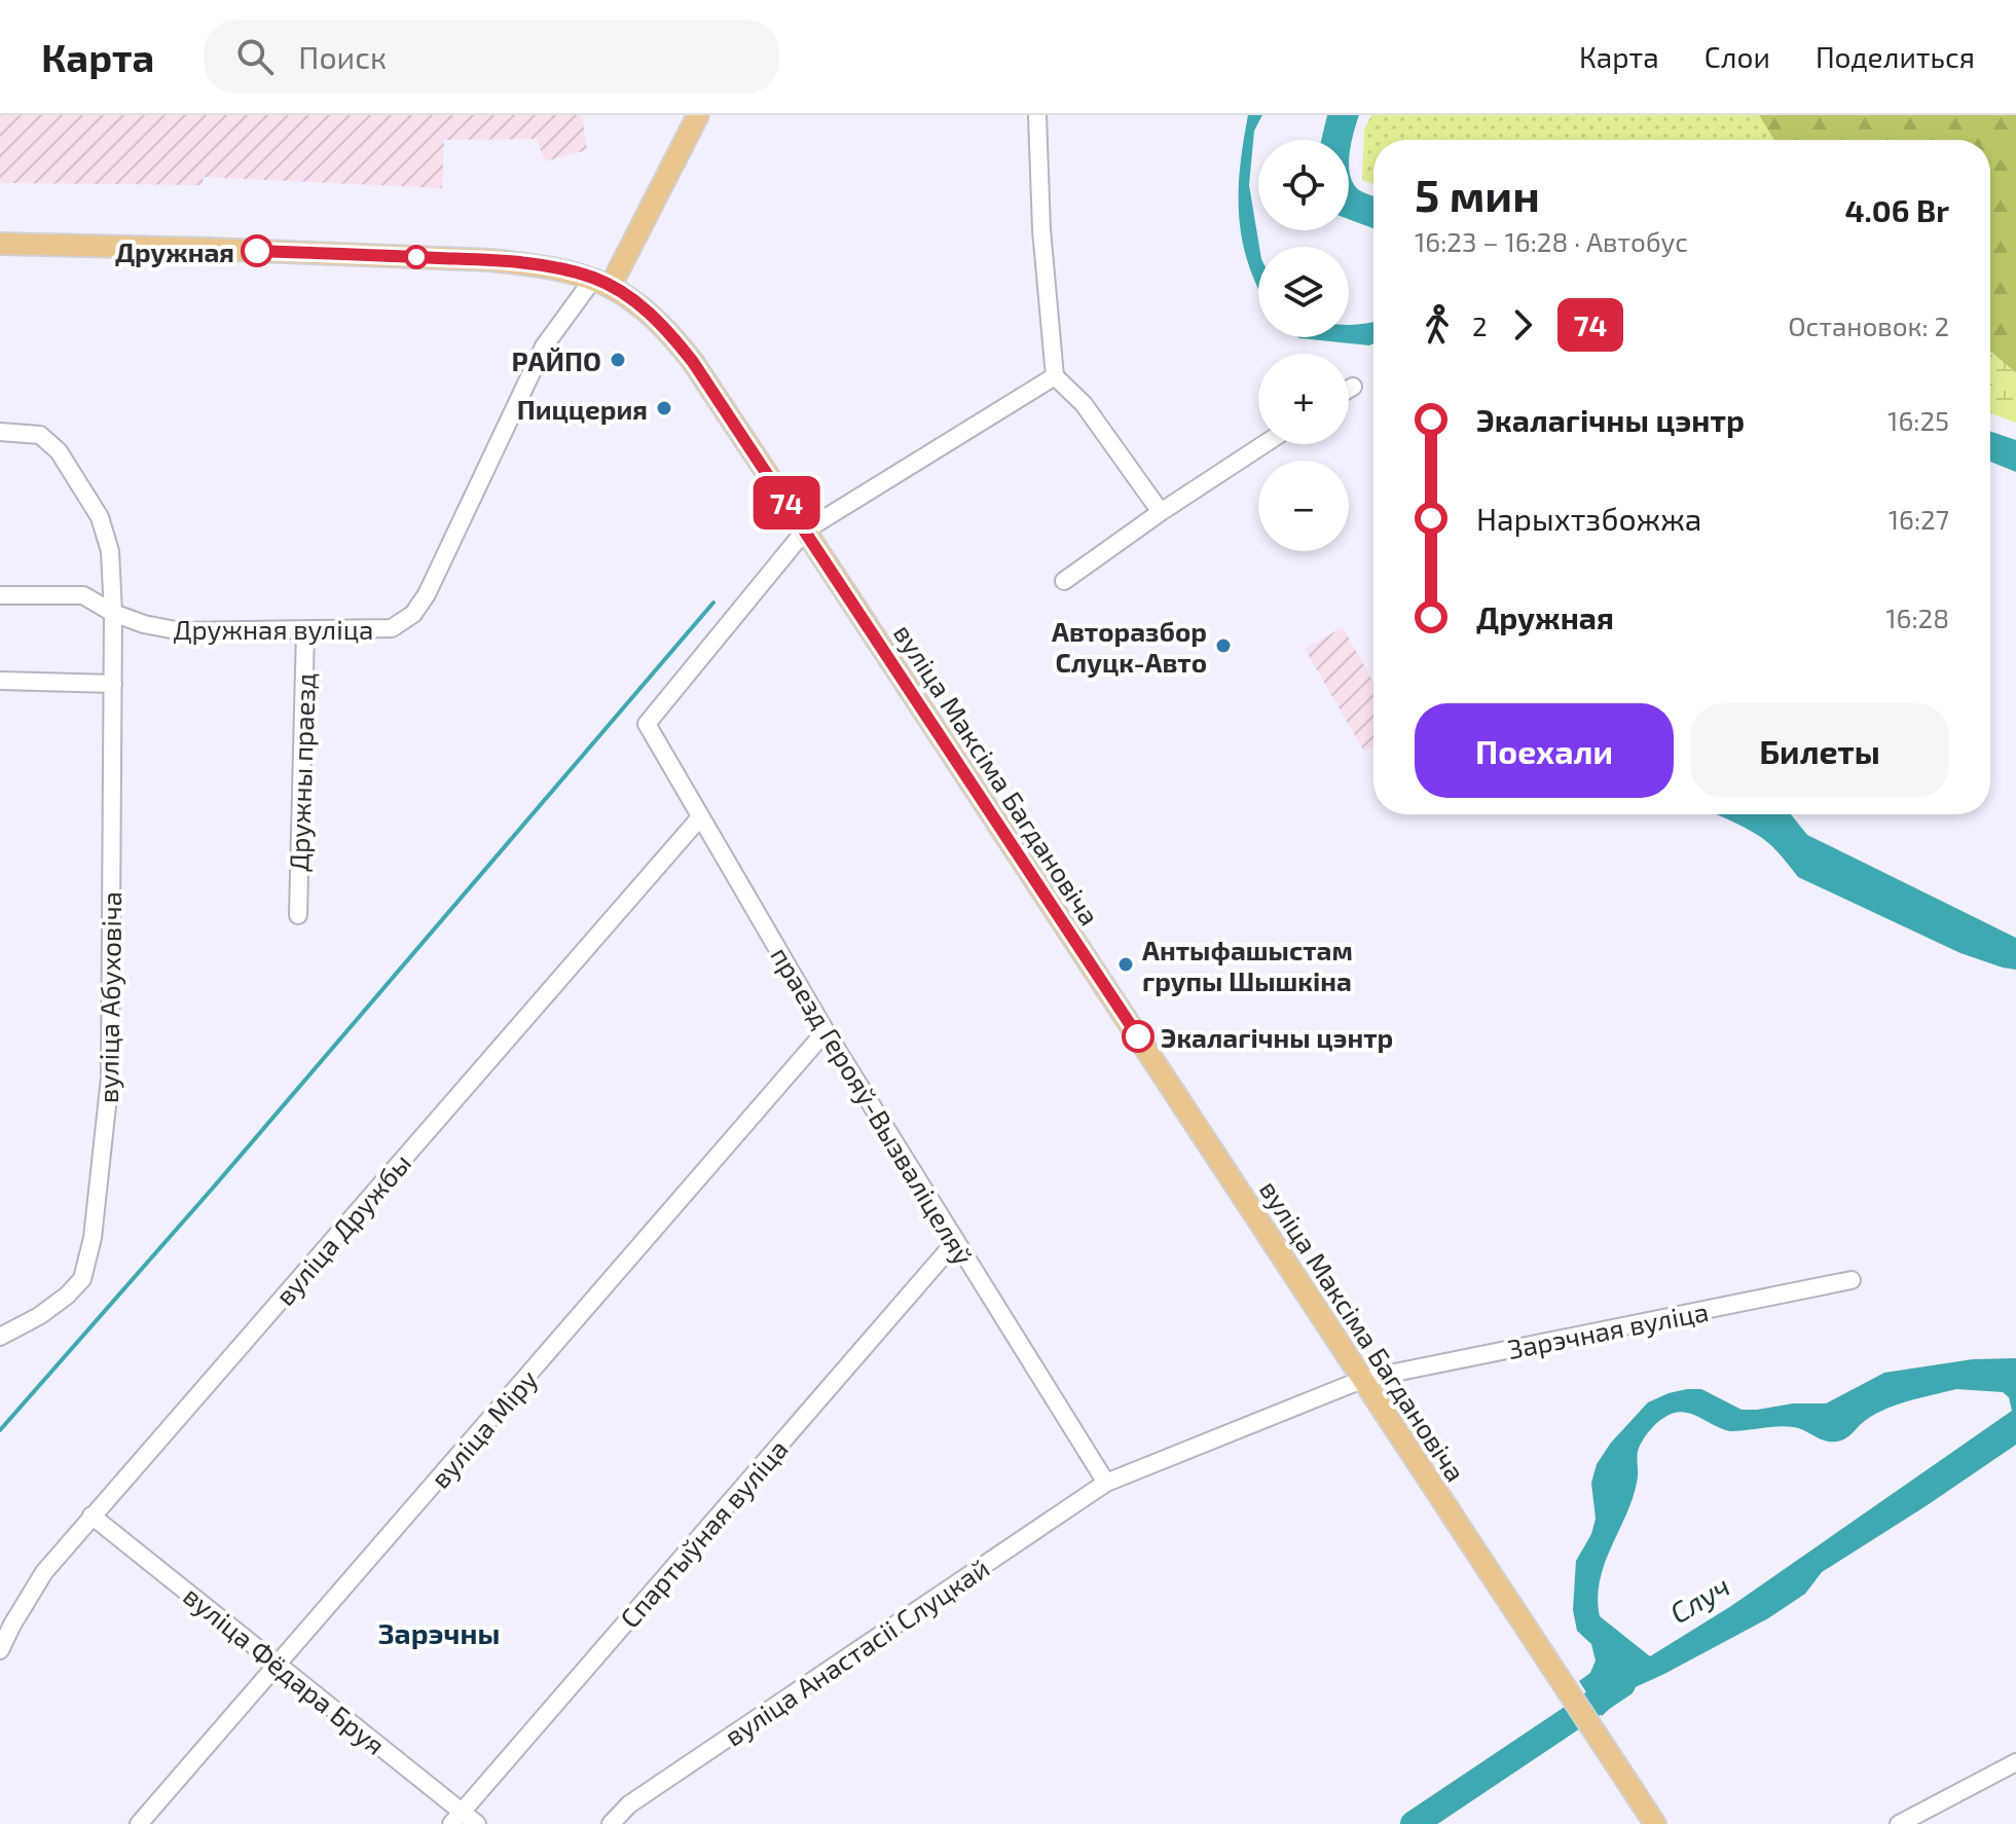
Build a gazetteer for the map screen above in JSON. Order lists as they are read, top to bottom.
{
  "streets": {
    "main road": ["вуліца Максіма Багдановіча"],
    "street": [
      "Дружная вуліца",
      "Дружны праезд",
      "вуліца Абуховіча",
      "праезд Герояў-Вызваліцеляў",
      "вуліца Дружбы",
      "Зарэчная вуліца",
      "вуліца Міру",
      "Спартыўная вуліца",
      "вуліца Анастасіі Слуцкай",
      "вуліца Фёдара Бруя"
    ]
  },
  "crossings": [
    ["Дружная вуліца", "Дружны праезд"],
    ["Дружная вуліца", "вуліца Максіма Багдановіча"],
    ["Дружная вуліца", "вуліца Абуховіча"],
    ["вуліца Максіма Багдановіча", "праезд Герояў-Вызваліцеляў"],
    ["вуліца Максіма Багдановіча", "Зарэчная вуліца"],
    ["праезд Герояў-Вызваліцеляў", "вуліца Дружбы"],
    ["праезд Герояў-Вызваліцеляў", "Зарэчная вуліца"],
    ["праезд Герояў-Вызваліцеляў", "вуліца Міру"],
    ["праезд Герояў-Вызваліцеляў", "Спартыўная вуліца"],
    ["праезд Герояў-Вызваліцеляў", "вуліца Анастасіі Слуцкай"],
    ["вуліца Дружбы", "вуліца Фёдара Бруя"],
    ["Зарэчная вуліца", "вуліца Анастасіі Слуцкай"],
    ["вуліца Міру", "вуліца Фёдара Бруя"],
    ["Спартыўная вуліца", "вуліца Фёдара Бруя"]
  ],
  "districts": ["Зарэчны"],
  "water": ["Случ"],
  "places": [
    "Дружная",
    "РАЙПО",
    "Пиццерия",
    "Авторазбор Слуцк-Авто",
    "Антыфашыстам групы Шышкіна",
    "Экалагічны цэнтр"
  ],
  "lines": ["bus line 74"],
  "page": {
    "header": "Карта",
    "search": "Поиск",
    "nav": ["Карта", "Слои", "Поделиться"],
    "on_map": "74",
    "map_buttons": ["+", "−"],
    "heading": ["5 мин", "16:23 – 16:28 · Автобус", "4.06 Br"],
    "legs": ["2", "74", "Остановок: 2"],
    "list": [
      {
        "name": "Экалагічны цэнтр",
        "value": "16:25"
      },
      {
        "name": "Нарыхтзбожжа",
        "value": "16:27"
      },
      {
        "name": "Дружная",
        "value": "16:28"
      }
    ],
    "buttons": ["Поехали", "Билеты"]
  }
}
